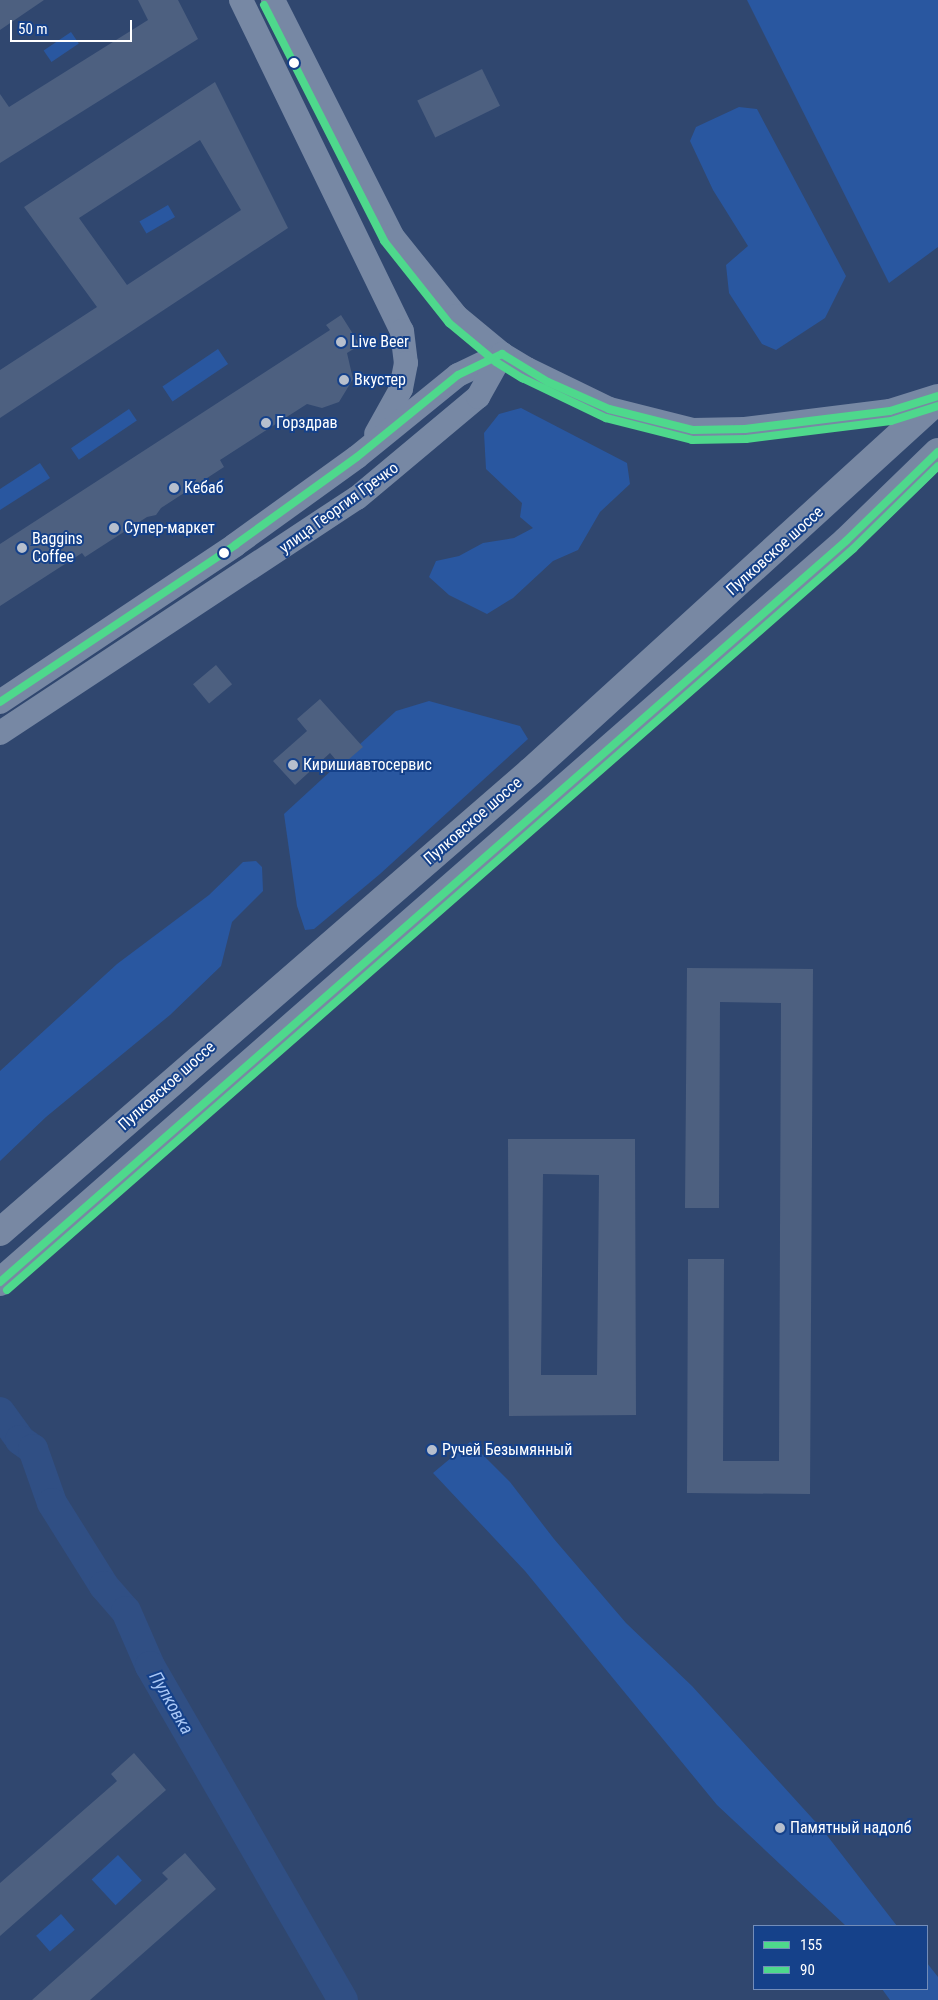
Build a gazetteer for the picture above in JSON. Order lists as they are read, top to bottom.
{
  "streets": {
    "highway": ["Пулковское шоссе"],
    "street": ["улица Георгия Гречко"]
  },
  "water": ["Пулковка"],
  "places": [
    "Live Beer",
    "Вкустер",
    "Горздрав",
    "Кебаб",
    "Супер-маркет",
    "Baggins Coffee",
    "Киришиавтосервис",
    "Ручей Безымянный",
    "Памятный надолб"
  ],
  "lines": ["transit line 90", "transit line 155"],
  "legend": ["155", "90"],
  "scale_bar": "50 m"
}
